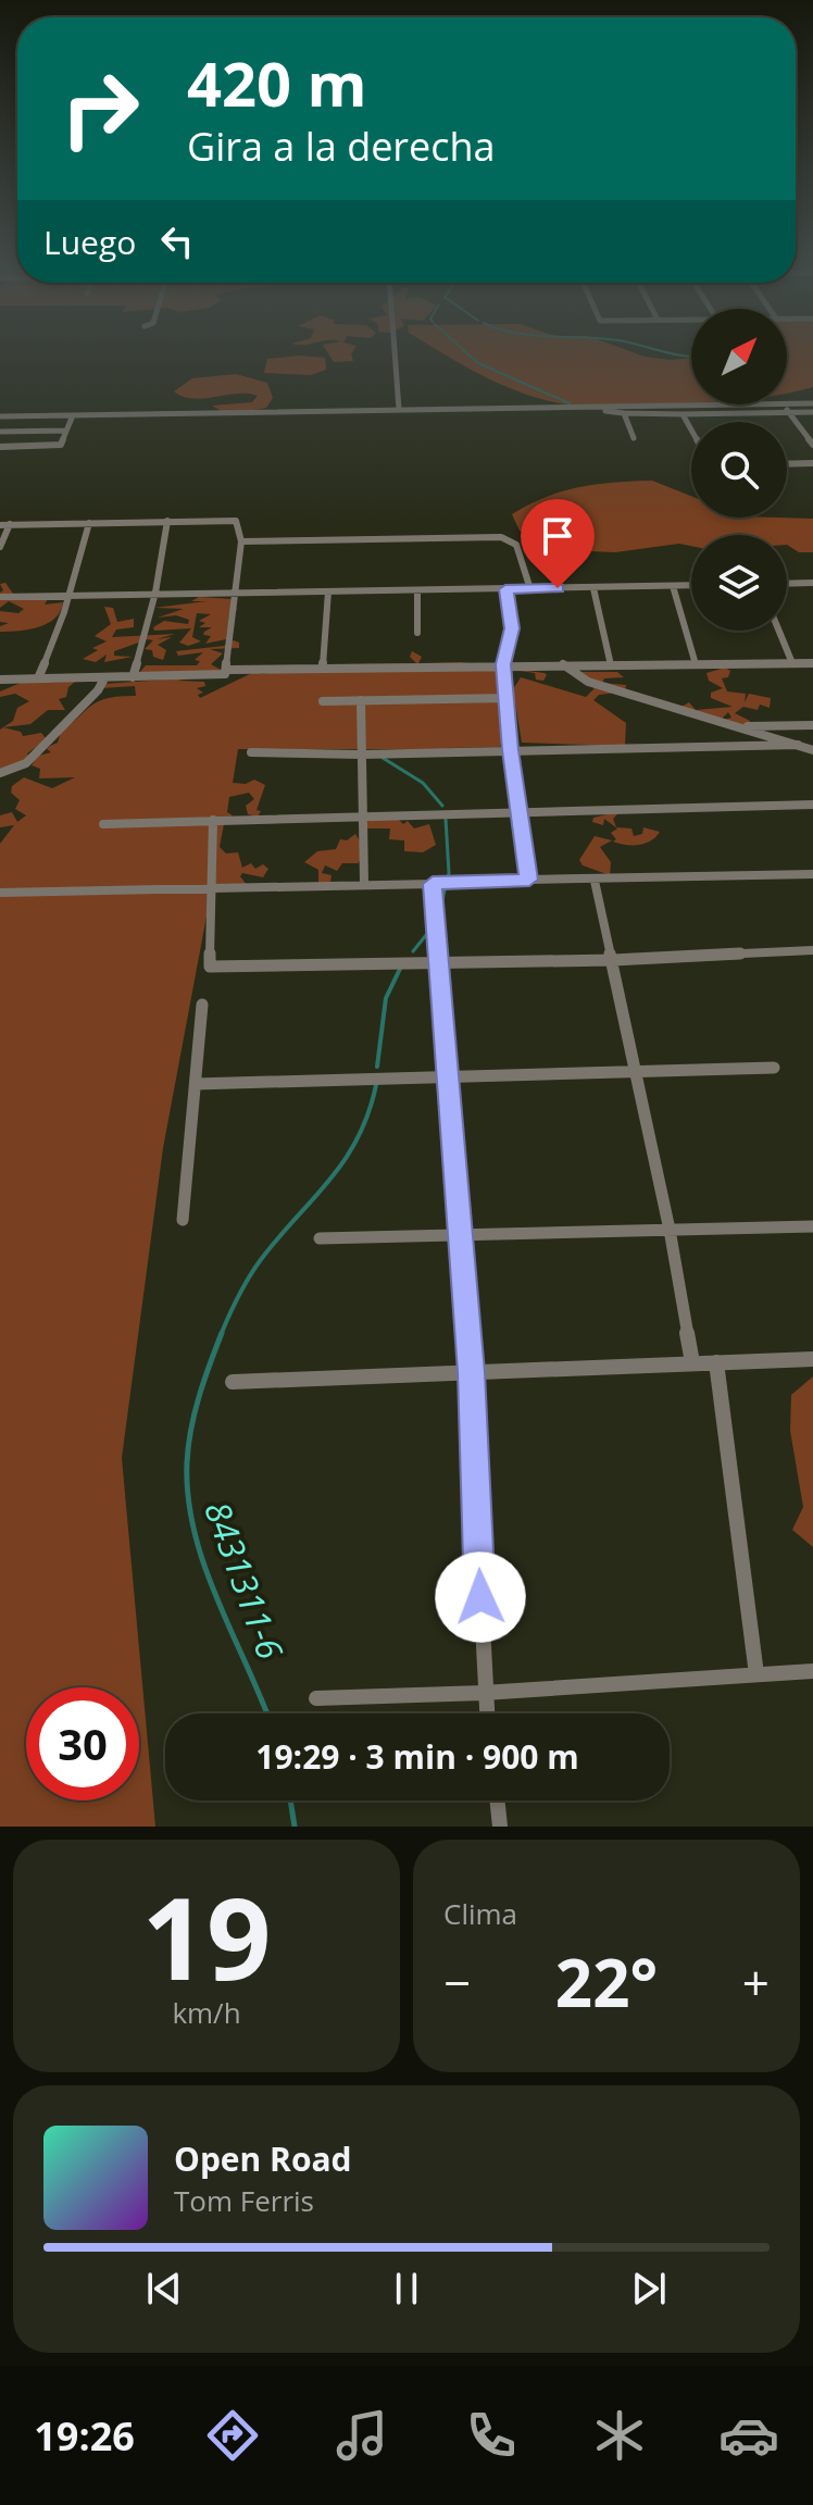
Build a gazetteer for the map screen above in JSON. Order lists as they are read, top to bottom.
{
  "water": ["8431311-6"],
  "north": "top right",
  "page": {
    "turn": ["420 m", "Gira a la derecha"],
    "then": "Luego",
    "limit": "30",
    "trip": "19:29 · 3 min · 900 m",
    "tile": [
      ["19", "km/h"],
      "Clima"
    ],
    "heat": ["−", "22°", "+"],
    "song": ["Open Road", "Tom Ferris"],
    "tabs": "19:26"
  }
}
